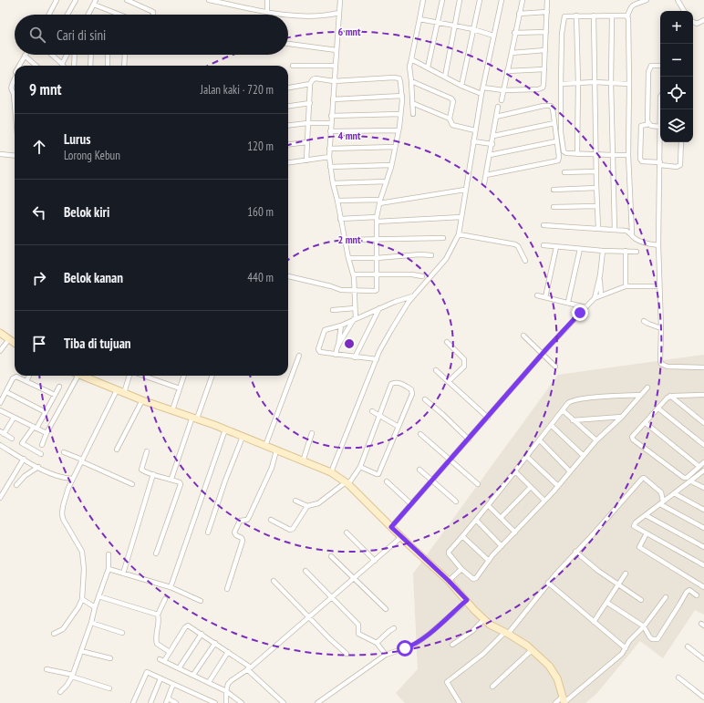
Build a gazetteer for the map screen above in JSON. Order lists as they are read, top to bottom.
{
  "page": {
    "map_buttons": ["+", "−"],
    "search": "Cari di sini",
    "heading": ["9 mnt", "Jalan kaki · 720 m"],
    "list": [
      ["Lurus", "Lorong Kebun", "120 m"],
      ["Belok kiri", "160 m"],
      ["Belok kanan", "440 m"],
      "Tiba di tujuan"
    ]
  },
  "rings": ["6 mnt", "4 mnt", "2 mnt"]
}
